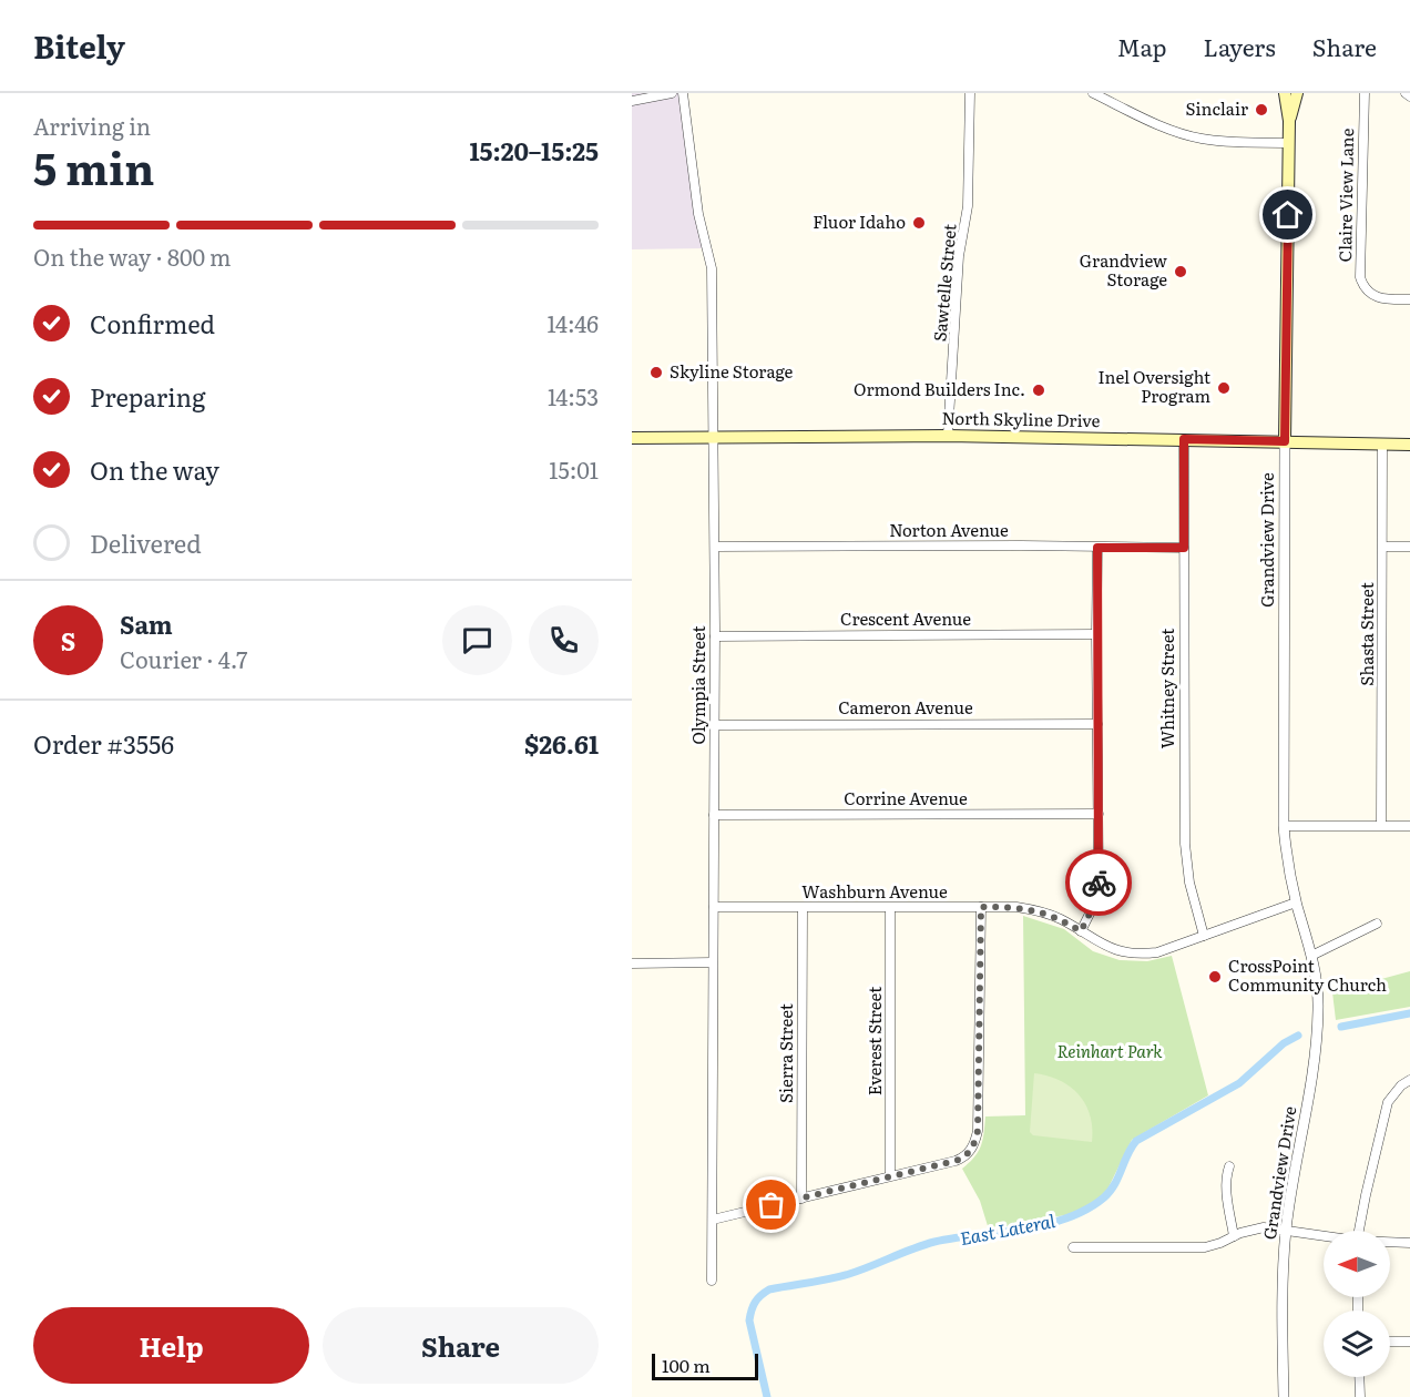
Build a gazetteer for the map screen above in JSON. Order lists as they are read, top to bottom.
{
  "streets": {
    "main road": ["North Skyline Drive", "Grandview Drive"],
    "street": [
      "Claire View Lane",
      "Sawtelle Street",
      "Norton Avenue",
      "Crescent Avenue",
      "Shasta Street",
      "Olympia Street",
      "Whitney Street",
      "Cameron Avenue",
      "Corrine Avenue",
      "Washburn Avenue",
      "Everest Street",
      "Sierra Street"
    ]
  },
  "crossings": [
    ["Sawtelle Street", "North Skyline Drive"],
    ["North Skyline Drive", "Grandview Drive"],
    ["North Skyline Drive", "Shasta Street"],
    ["North Skyline Drive", "Olympia Street"],
    ["North Skyline Drive", "Whitney Street"],
    ["Norton Avenue", "Olympia Street"],
    ["Norton Avenue", "Whitney Street"],
    ["Grandview Drive", "Washburn Avenue"],
    ["Crescent Avenue", "Olympia Street"],
    ["Olympia Street", "Cameron Avenue"],
    ["Olympia Street", "Corrine Avenue"],
    ["Olympia Street", "Washburn Avenue"],
    ["Whitney Street", "Washburn Avenue"],
    ["Washburn Avenue", "Everest Street"],
    ["Washburn Avenue", "Sierra Street"]
  ],
  "water": ["East Lateral"],
  "parks": ["Reinhart Park"],
  "places": [
    "Sinclair",
    "Fluor Idaho",
    "Grandview Storage",
    "Skyline Storage",
    "Inel Oversight Program",
    "Ormond Builders Inc.",
    "CrossPoint Community Church"
  ],
  "scale_bar": "100 m",
  "north": "left",
  "page": {
    "header": "Bitely",
    "nav": ["Map", "Layers", "Share"],
    "heading": ["5 min", "Arriving in", "15:20–15:25"],
    "panel": [
      "Sam",
      "Courier · 4.7",
      "Order #3556",
      "$26.61"
    ],
    "bar": "On the way · 800 m",
    "list": [
      ["Confirmed", "14:46"],
      ["Preparing", "14:53"],
      ["On the way", "15:01"],
      "Delivered"
    ],
    "round": "S",
    "buttons": ["Help", "Share"],
    "scale": "100 m"
  }
}
